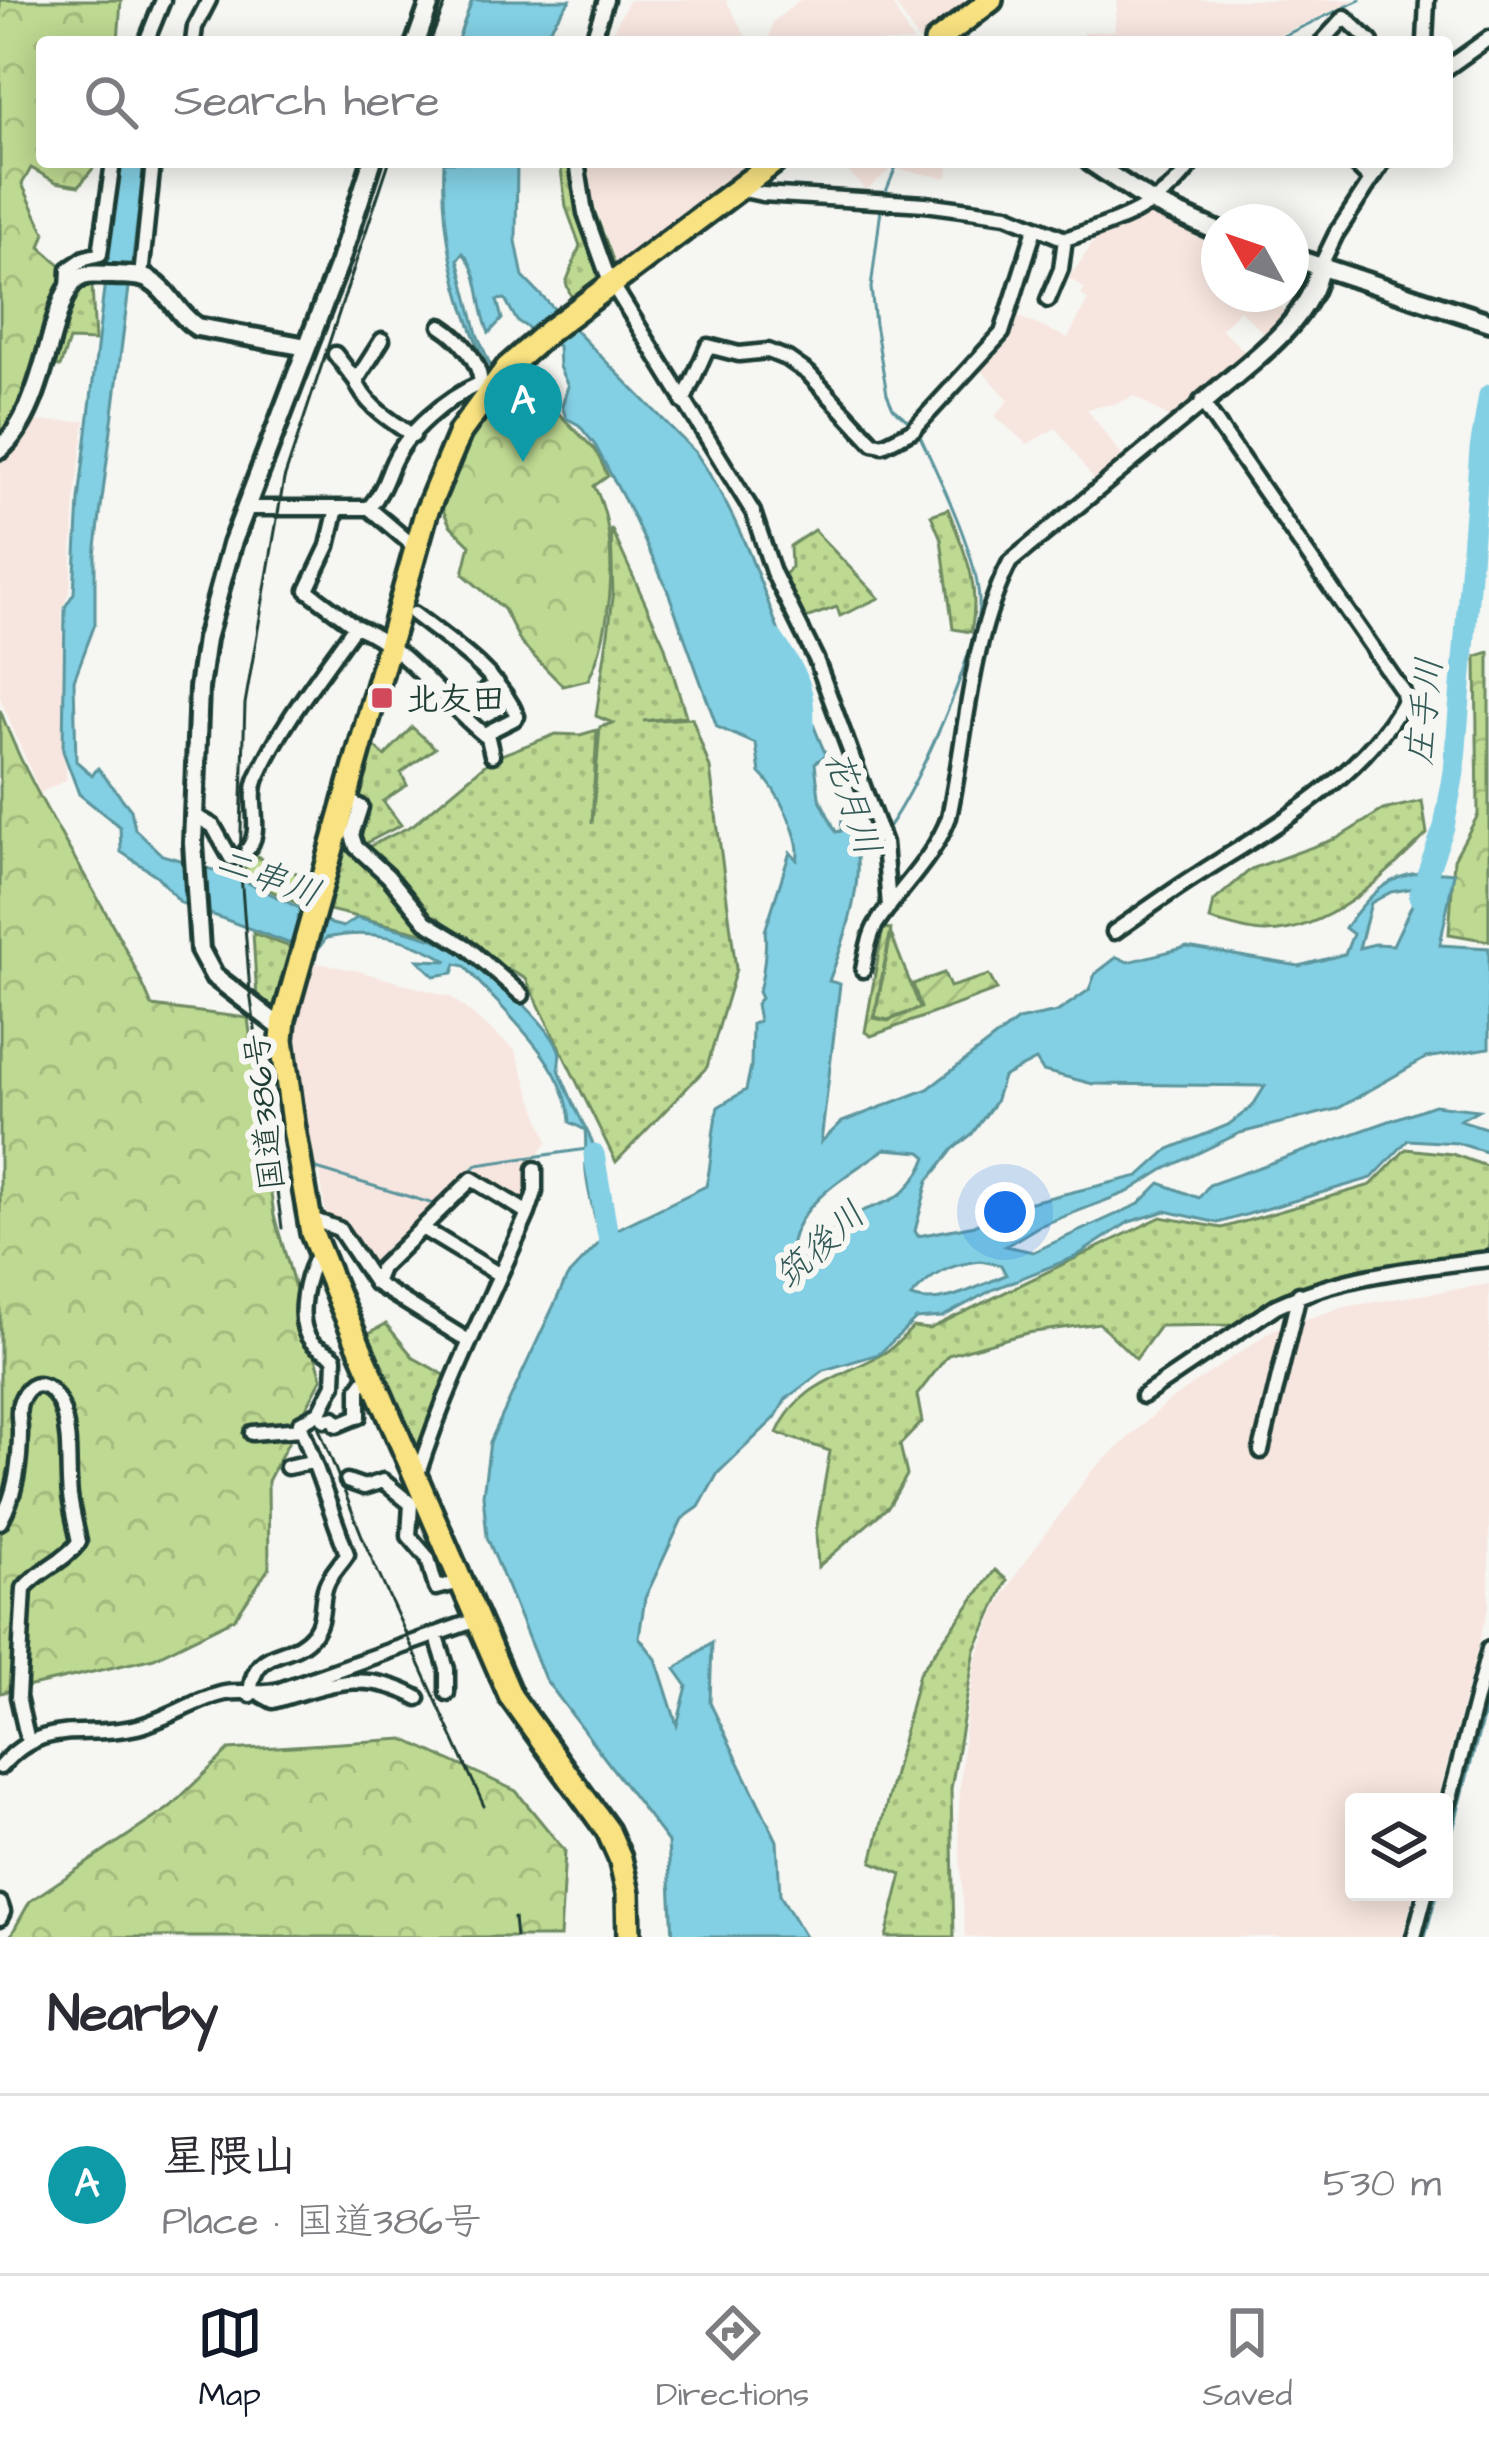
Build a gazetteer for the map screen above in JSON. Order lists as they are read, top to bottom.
{
  "streets": {
    "highway": ["国道386号"]
  },
  "water": [
    "庄手川",
    "花月川",
    "二串川",
    "筑後川"
  ],
  "places": {
    "transit": ["北友田"]
  },
  "north": "top left",
  "page": {
    "search": "Search here",
    "pins": "A",
    "heading": "Nearby",
    "list": [
      {
        "mark": "A",
        "name": "星隈山",
        "note": "Place · 国道386号",
        "value": "530 m"
      }
    ],
    "nav": ["Map", "Directions", "Saved"]
  }
}
